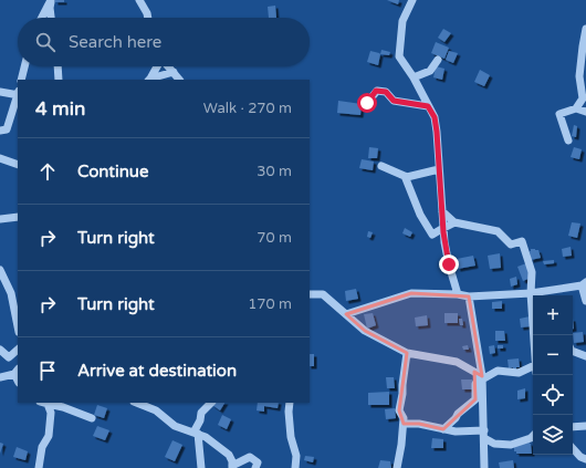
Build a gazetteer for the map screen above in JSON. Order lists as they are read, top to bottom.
{
  "page": {
    "search": "Search here",
    "heading": ["4 min", "Walk · 270 m"],
    "list": [
      ["Continue", "30 m"],
      ["Turn right", "70 m"],
      ["Turn right", "170 m"],
      "Arrive at destination"
    ],
    "map_buttons": ["+", "−"]
  }
}
